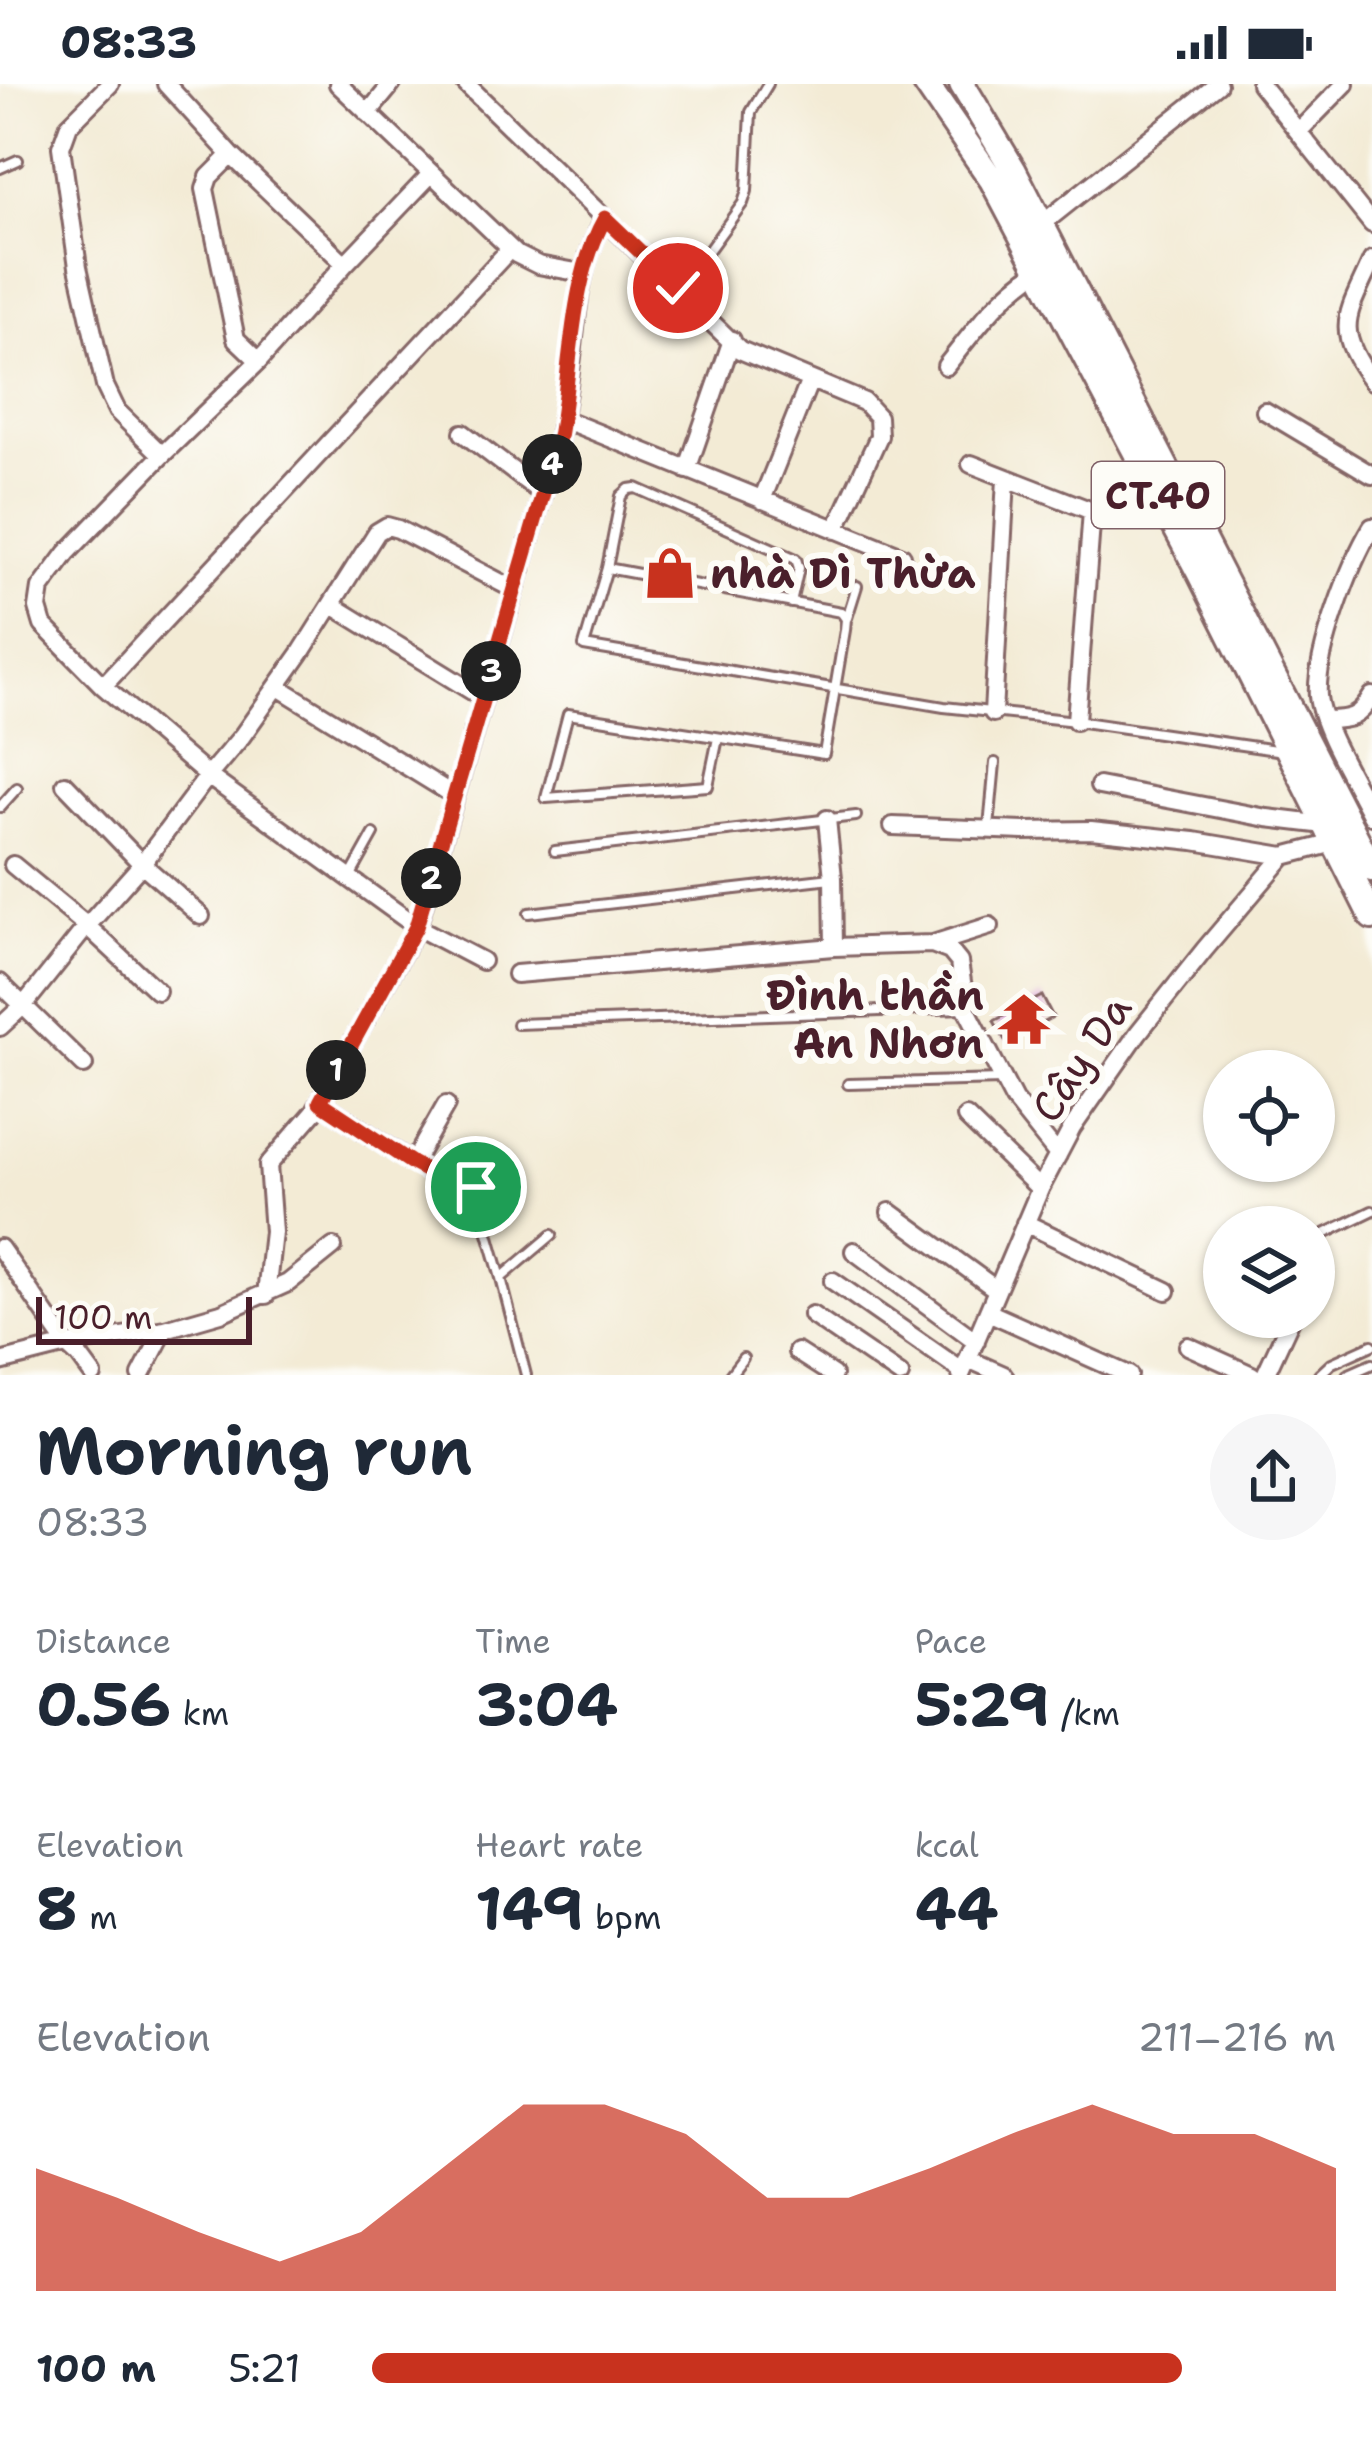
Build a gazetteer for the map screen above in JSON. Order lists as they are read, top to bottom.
{
  "streets": {
    "main road": ["CT.40"],
    "street": ["Cây Da"]
  },
  "places": {
    "shop": ["nhà Dì Thừa"],
    "temple": ["Đình thần An Nhơn"]
  },
  "scale_bar": "100 m",
  "page": {
    "status": "08:33",
    "pins": [
      "4",
      "3",
      "2",
      "1"
    ],
    "scale": "100 m",
    "heading": ["Morning run", "08:33"],
    "stats": [
      ["Distance", "0.56 km"],
      ["Time", "3:04"],
      ["Pace", "5:29 /km"],
      ["Elevation", "8 m"],
      ["Heart rate", "149 bpm"],
      ["kcal", "44"]
    ],
    "chart": ["Elevation", "211–216 m"],
    "list": [
      {
        "name": "100 m",
        "note": "5:21"
      }
    ]
  }
}
